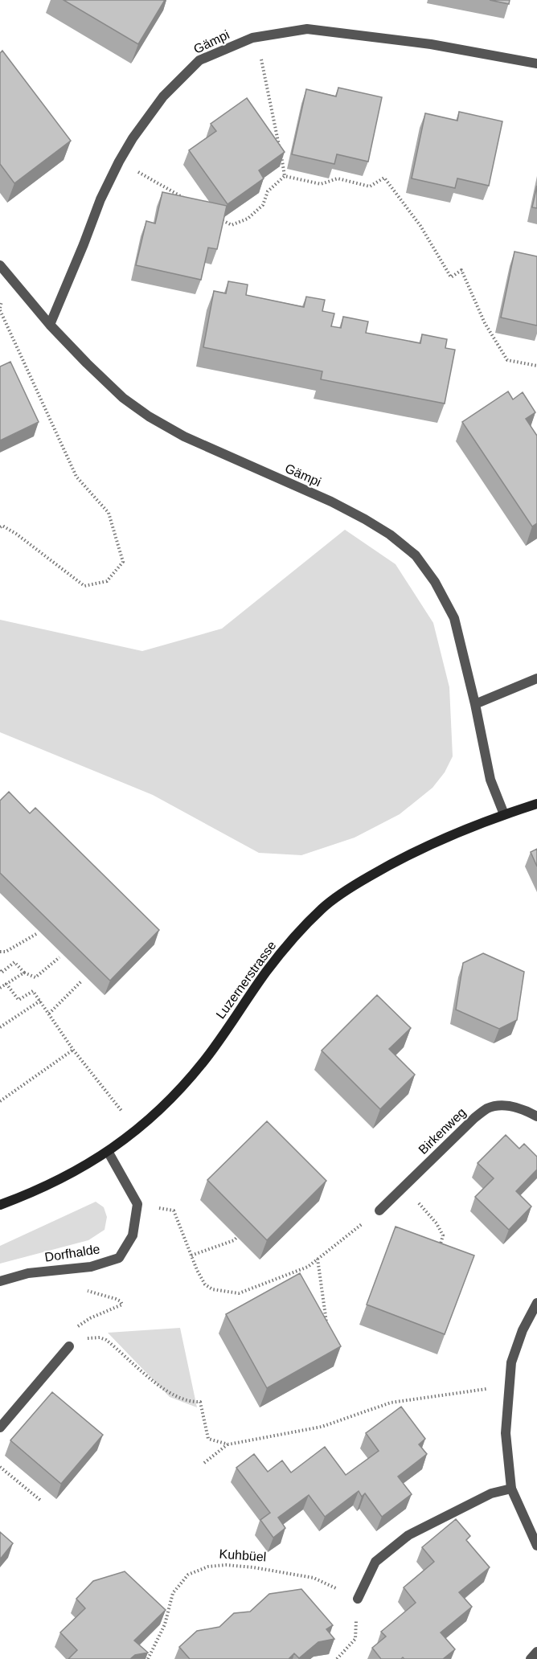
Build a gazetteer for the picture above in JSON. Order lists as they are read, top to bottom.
{
  "streets": {
    "main road": ["Luzernerstrasse"],
    "street": ["Gämpi", "Birkenweg", "Dorfhalde"],
    "path": ["Kuhbüel"]
  },
  "crossings": [
    ["Gämpi", "Luzernerstrasse"]
  ]
}
